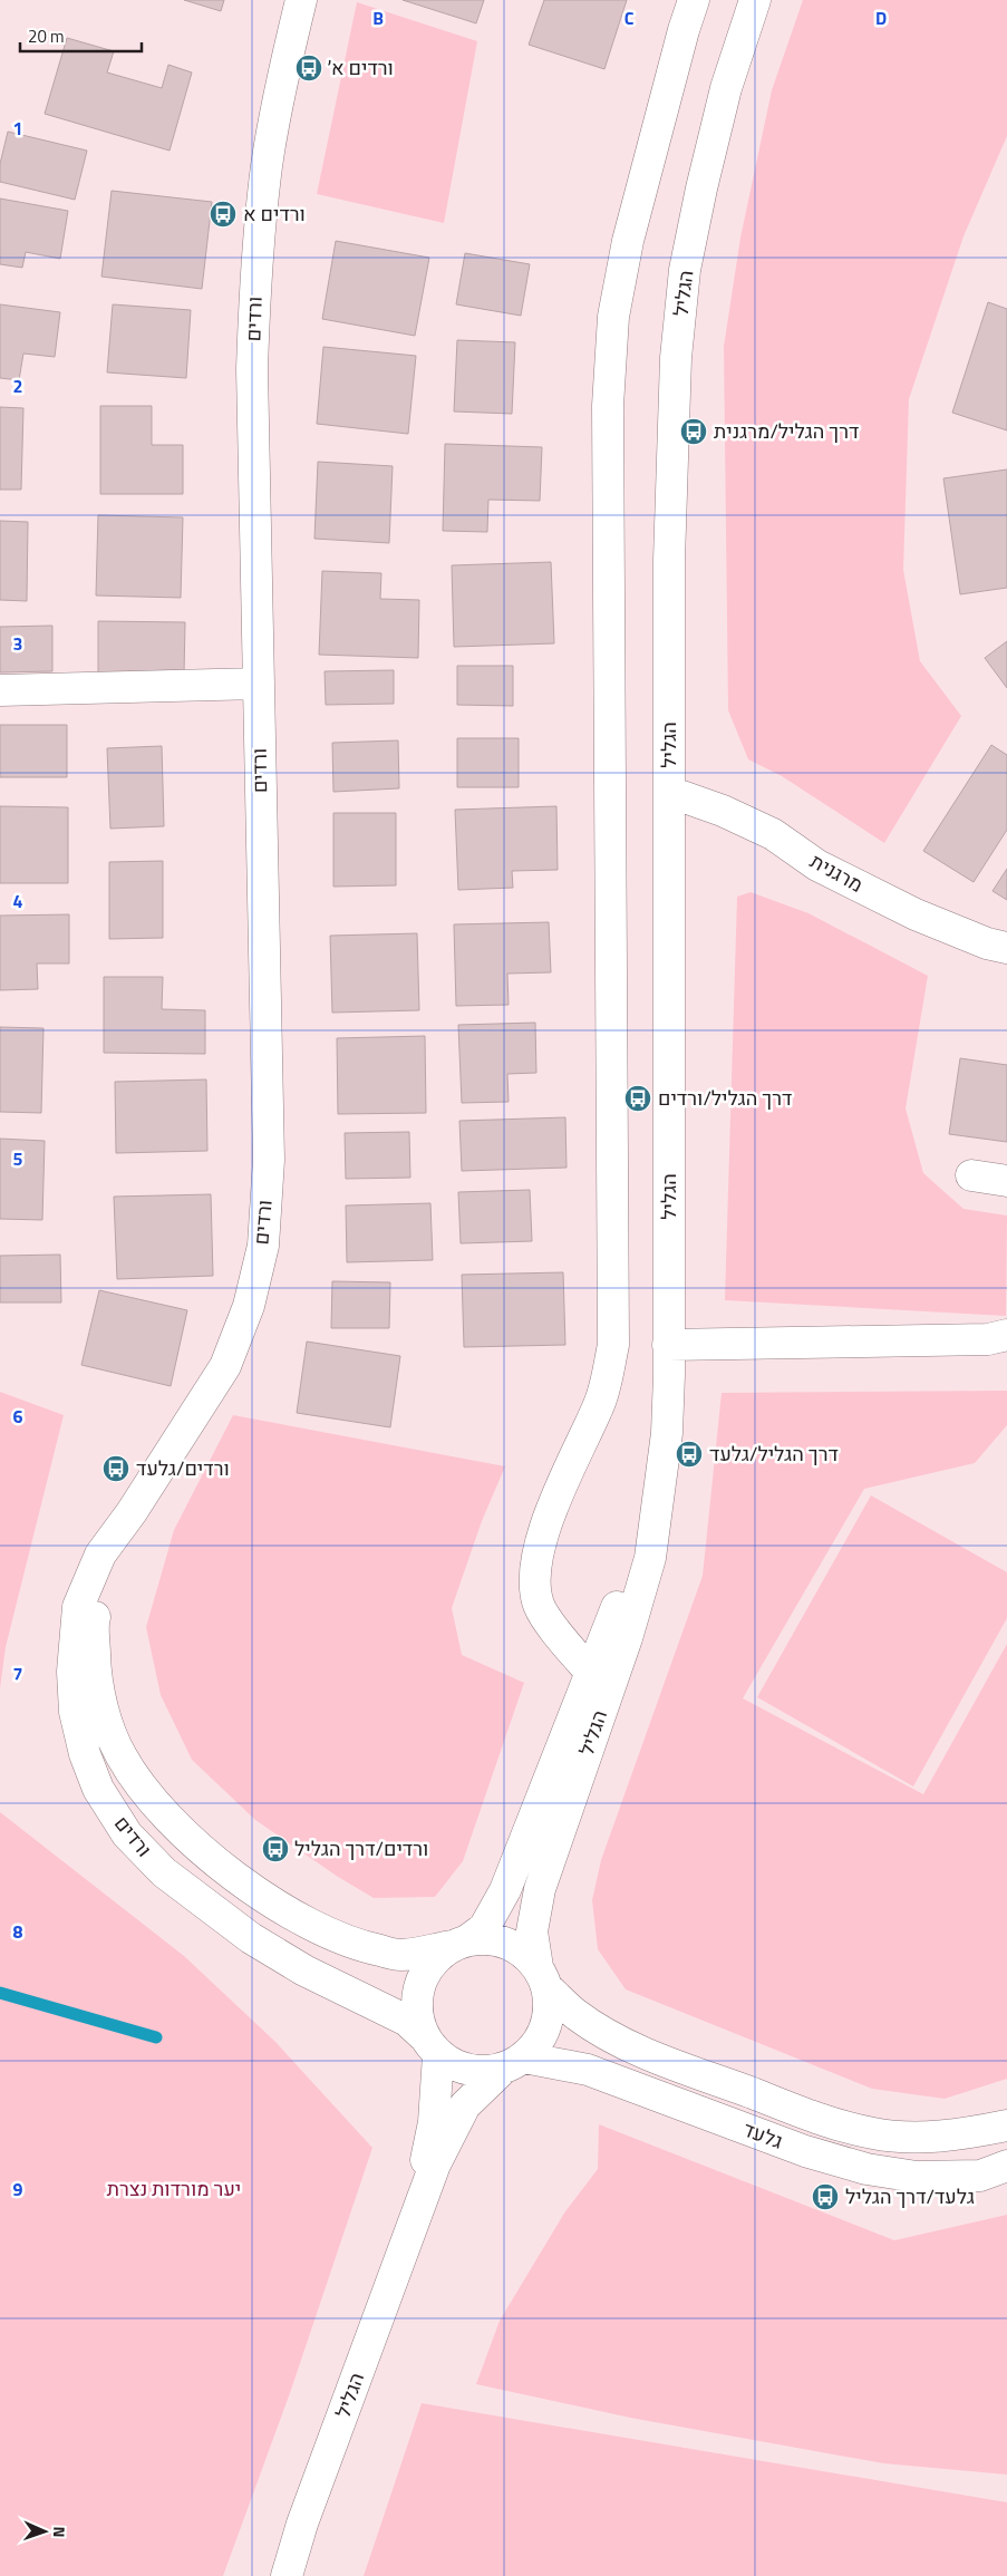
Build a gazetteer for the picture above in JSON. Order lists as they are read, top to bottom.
{
  "streets": {
    "street": [
      "הגליל",
      "ורדים",
      "מרגנית",
      "גלעד"
    ]
  },
  "crossings": [
    ["הגליל", "ורדים"],
    ["הגליל", "מרגנית"],
    ["הגליל", "גלעד"],
    ["ורדים", "גלעד"]
  ],
  "parks": ["יער מורדות נצרת"],
  "places": {
    "bus stop": [
      "ורדים א׳",
      "ורדים א",
      "דרך הגליל/מרגנית",
      "דרך הגליל/ורדים",
      "דרך הגליל/גלעד",
      "ורדים/גלעד",
      "ורדים/דרך הגליל",
      "גלעד/דרך הגליל"
    ]
  },
  "scale_bar": "20 m",
  "north": "right",
  "grid": {
    "columns": ["B", "C", "D"],
    "rows": [
      "1",
      "2",
      "3",
      "4",
      "5",
      "6",
      "7",
      "8",
      "9"
    ]
  }
}
